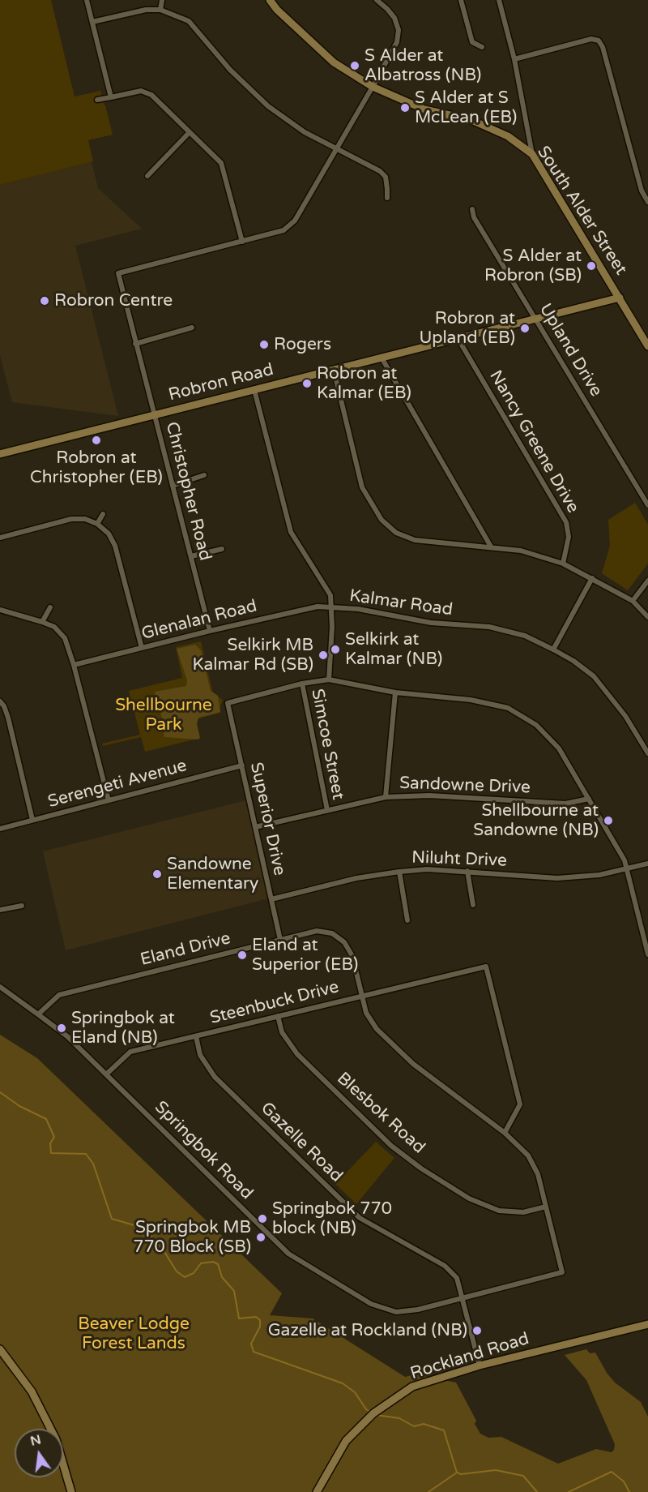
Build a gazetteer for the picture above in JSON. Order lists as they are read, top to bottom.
{
  "streets": {
    "street": [
      "South Alder Street",
      "Upland Drive",
      "Robron Road",
      "Nancy Greene Drive",
      "Christopher Road",
      "Kalmar Road",
      "Glenalan Road",
      "Simcoe Street",
      "Serengeti Avenue",
      "Sandowne Drive",
      "Superior Drive",
      "Niluht Drive",
      "Eland Drive",
      "Steenbuck Drive",
      "Blesbok Road",
      "Gazelle Road",
      "Springbok Road",
      "Rockland Road"
    ]
  },
  "crossings": [
    ["South Alder Street", "Robron Road"],
    ["Upland Drive", "Robron Road"],
    ["Robron Road", "Nancy Greene Drive"],
    ["Robron Road", "Christopher Road"],
    ["Robron Road", "Kalmar Road"],
    ["Christopher Road", "Glenalan Road"],
    ["Kalmar Road", "Glenalan Road"],
    ["Simcoe Street", "Sandowne Drive"],
    ["Simcoe Street", "Superior Drive"],
    ["Serengeti Avenue", "Superior Drive"],
    ["Sandowne Drive", "Superior Drive"],
    ["Superior Drive", "Niluht Drive"],
    ["Superior Drive", "Eland Drive"],
    ["Eland Drive", "Steenbuck Drive"],
    ["Eland Drive", "Springbok Road"],
    ["Steenbuck Drive", "Blesbok Road"],
    ["Steenbuck Drive", "Gazelle Road"],
    ["Steenbuck Drive", "Springbok Road"],
    ["Blesbok Road", "Springbok Road"],
    ["Gazelle Road", "Springbok Road"],
    ["Gazelle Road", "Rockland Road"]
  ],
  "parks": ["Shellbourne Park", "Beaver Lodge Forest Lands"],
  "places": [
    "S Alder at Albatross (NB)",
    "S Alder at S McLean (EB)",
    "S Alder at Robron (SB)",
    "Robron Centre",
    "Robron at Upland (EB)",
    "Rogers",
    "Robron at Kalmar (EB)",
    "Robron at Christopher (EB)",
    "Selkirk at Kalmar (NB)",
    "Selkirk MB Kalmar Rd (SB)",
    "Shellbourne at Sandowne (NB)",
    "Sandowne Elementary",
    "Eland at Superior (EB)",
    "Springbok at Eland (NB)",
    "Springbok 770 block (NB)",
    "Springbok MB 770 Block (SB)",
    "Gazelle at Rockland (NB)"
  ],
  "north": "top"
}
